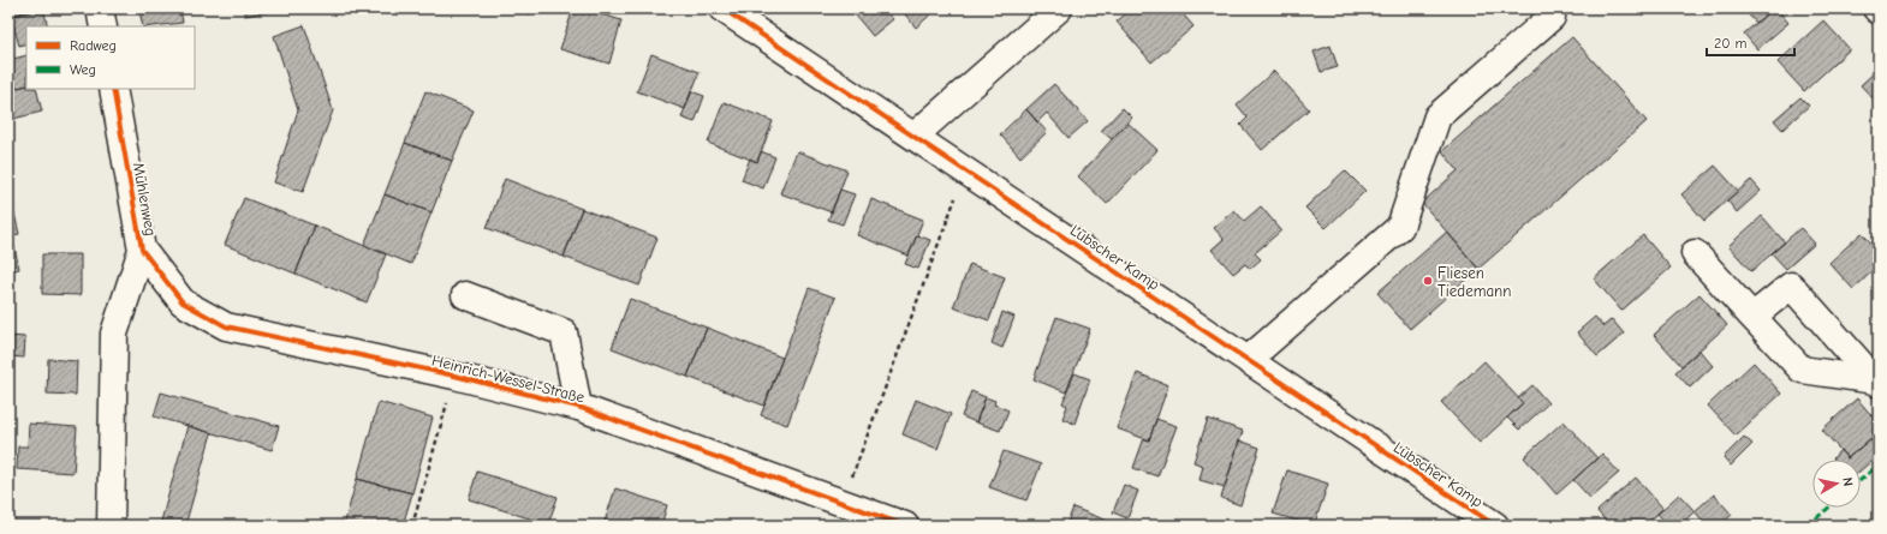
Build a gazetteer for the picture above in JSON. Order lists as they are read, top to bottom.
{
  "streets": {
    "street": ["Mühlenweg", "Lübscher Kamp", "Heinrich-Wessel-Straße"]
  },
  "crossings": [
    ["Mühlenweg", "Heinrich-Wessel-Straße"]
  ],
  "places": ["Fliesen Tiedemann"],
  "legend": ["Radweg", "Weg"],
  "scale_bar": "20 m",
  "north": "right"
}
